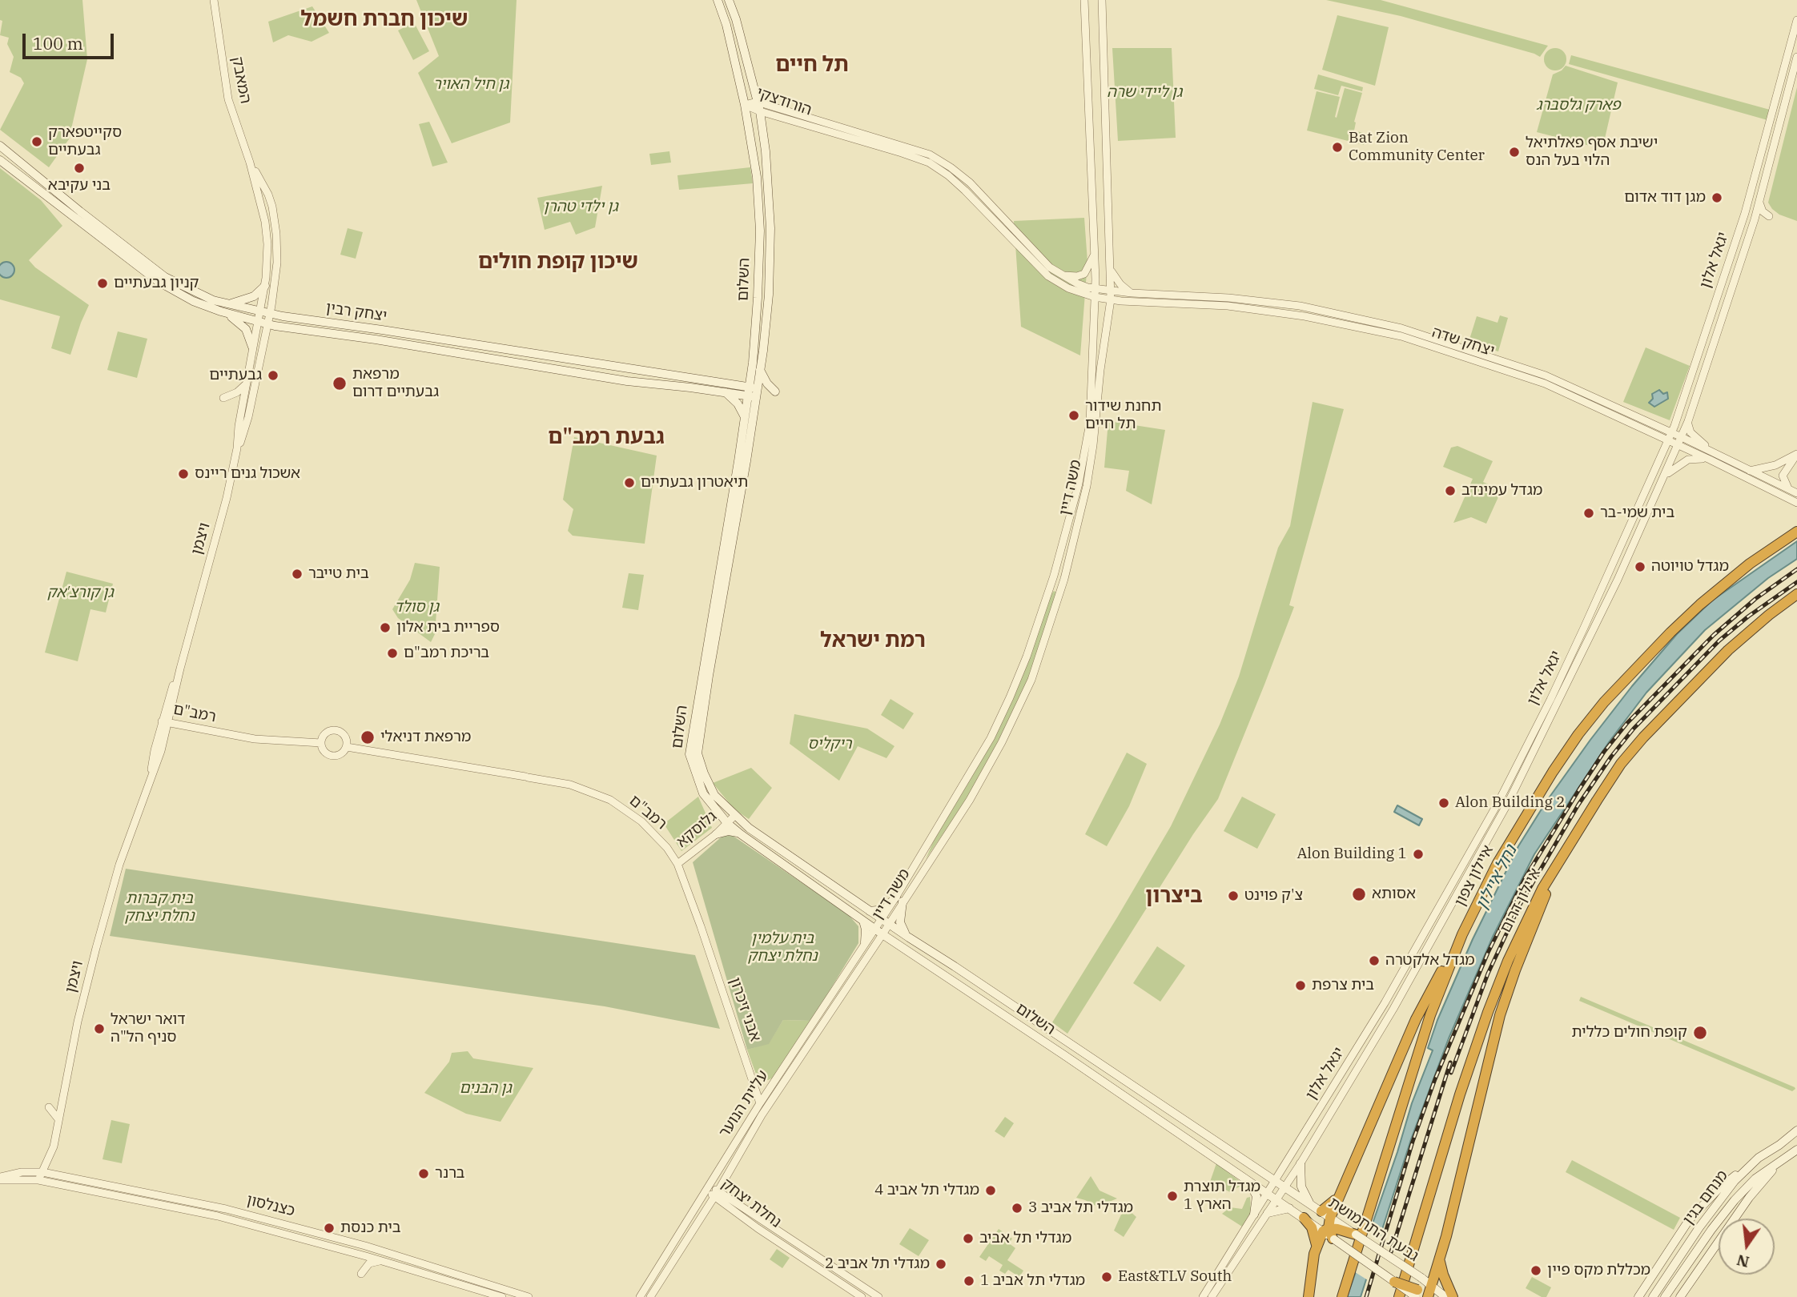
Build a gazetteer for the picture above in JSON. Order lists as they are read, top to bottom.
{
  "streets": {
    "highway": ["איילון צפון", "איילון דרום"],
    "main road": [
      "השלום",
      "יצחק רבין",
      "מנחם בגין",
      "גבעת התחמושת"
    ],
    "street": [
      "המאבק",
      "הורודצקי",
      "יגאל אלון",
      "יצחק שדה",
      "משה דיין",
      "ויצמן",
      "רמב\"ם",
      "גלוסקא",
      "אבני זיכרון",
      "עליית הנוער",
      "נחלת יצחק",
      "כצנלסון"
    ]
  },
  "crossings": [
    ["המאבק", "יצחק רבין"],
    ["המאבק", "ויצמן"],
    ["הורודצקי", "השלום"],
    ["הורודצקי", "יצחק שדה"],
    ["הורודצקי", "משה דיין"],
    ["יגאל אלון", "השלום"],
    ["יגאל אלון", "יצחק שדה"],
    ["יגאל אלון", "גבעת התחמושת"],
    ["השלום", "יצחק רבין"],
    ["השלום", "משה דיין"],
    ["השלום", "גלוסקא"],
    ["השלום", "עליית הנוער"],
    ["השלום", "גבעת התחמושת"],
    ["יצחק רבין", "ויצמן"],
    ["יצחק שדה", "משה דיין"],
    ["משה דיין", "עליית הנוער"],
    ["ויצמן", "רמב\"ם"],
    ["ויצמן", "כצנלסון"],
    ["רמב\"ם", "גלוסקא"],
    ["רמב\"ם", "אבני זיכרון"],
    ["אבני זיכרון", "עליית הנוער"],
    ["עליית הנוער", "נחלת יצחק"]
  ],
  "districts": [
    "שיכון חברת חשמל",
    "תל חיים",
    "שיכון קופת חולים",
    "גבעת רמב\"ם",
    "רמת ישראל",
    "ביצרון"
  ],
  "water": ["נחל איילון"],
  "parks": [
    "גן חיל האויר",
    "גן ליידי שרה",
    "פארק גלסברג",
    "גן ילדי טהרן",
    "גן קורצ'אק",
    "גן סולד",
    "ריקליס",
    "בית קברות נחלת יצחק",
    "בית עלמין נחלת יצחק",
    "גן הבנים"
  ],
  "places": [
    "סקייטפארק גבעתיים",
    "Bat Zion Community Center",
    "ישיבת אסף פאלתיאל הלוי בעל הנס",
    "בני עקיבא",
    "מגן דוד אדום",
    "קניון גבעתיים",
    "גבעתיים",
    "מרפאת גבעתיים דרום",
    "תחנת שידור תל חיים",
    "אשכול גנים ריינס",
    "תיאטרון גבעתיים",
    "מגדל עמינדב",
    "בית שמי-בר",
    "מגדל טויוטה",
    "בית טייבר",
    "ספריית בית אלון",
    "בריכת רמב\"ם",
    "מרפאת דניאלי",
    "Alon Building 2",
    "Alon Building 1",
    "אסותא",
    "צ'ק פוינט",
    "מגדל אלקטרה",
    "בית צרפת",
    "דואר ישראל סניף הל\"ה",
    "קופת חולים כללית",
    "ברנר",
    "מגדלי תל אביב 4",
    "מגדל תוצרת הארץ 1",
    "מגדלי תל אביב 3",
    "בית כנסת",
    "מגדלי תל אביב",
    "מגדלי תל אביב 2",
    "מכללת מקס פיין",
    "East&TLV South",
    "מגדלי תל אביב 1"
  ],
  "scale_bar": "100 m",
  "north": "bottom"
}
